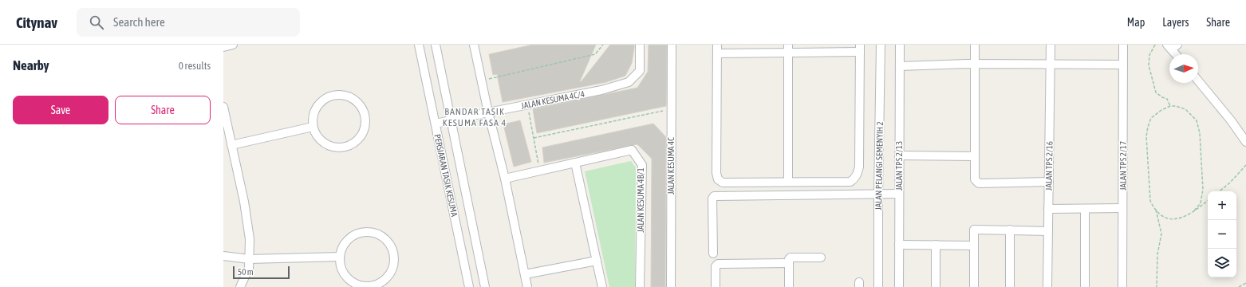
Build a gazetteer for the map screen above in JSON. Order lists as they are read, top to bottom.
{
  "streets": {
    "street": [
      "JALAN KESUMA 4C/4",
      "JALAN KESUMA 4C",
      "JALAN PELANGI SEMENYIH 2",
      "JALAN TPS 2/13",
      "JALAN TPS 2/16",
      "JALAN TPS 2/17",
      "PERSIARAN TASIK KESUMA",
      "JALAN KESUMA 4B/1"
    ]
  },
  "crossings": [
    ["JALAN KESUMA 4C/4", "PERSIARAN TASIK KESUMA"]
  ],
  "districts": ["BANDAR TASIK KESUMA FASA 4"],
  "scale_bar": "50 m",
  "north": "right",
  "page": {
    "header": "Citynav",
    "search": "Search here",
    "nav": ["Map", "Layers", "Share"],
    "heading": ["Nearby", "0 results"],
    "buttons": ["Save", "Share"],
    "map_buttons": ["+", "−"],
    "scale": "50 m"
  }
}
